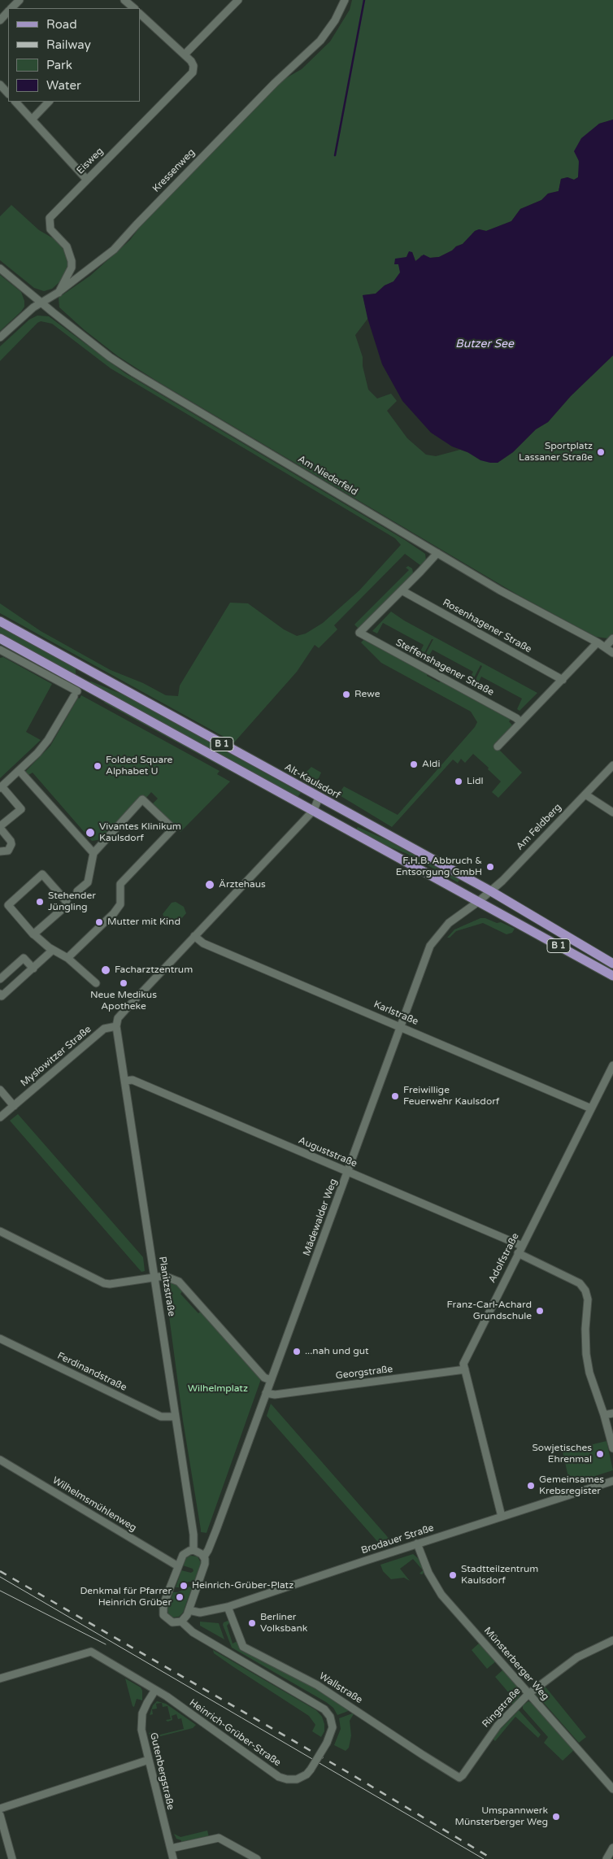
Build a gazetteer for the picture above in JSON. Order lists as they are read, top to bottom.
{
  "streets": {
    "main road": ["B 1", "Alt-Kaulsdorf"],
    "street": [
      "Eisweg",
      "Kressenweg",
      "Am Niederfeld",
      "Rosenhagener Straße",
      "Steffenshagener Straße",
      "Am Feldberg",
      "Karlstraße",
      "Myslowitzer Straße",
      "Auguststraße",
      "Mädewalder Weg",
      "Adolfstraße",
      "Planitzstraße",
      "Ferdinandstraße",
      "Georgstraße",
      "Wilhelmsmühlenweg",
      "Brodauer Straße",
      "Münsterberger Weg",
      "Wallstraße",
      "Ringstraße",
      "Heinrich-Grüber-Straße",
      "Gutenbergstraße"
    ]
  },
  "crossings": [
    ["Eisweg", "Kressenweg"],
    ["Kressenweg", "Am Niederfeld"],
    ["Rosenhagener Straße", "Steffenshagener Straße"],
    ["B 1", "Am Feldberg"],
    ["B 1", "Mädewalder Weg"],
    ["Alt-Kaulsdorf", "Am Feldberg"],
    ["Am Feldberg", "Mädewalder Weg"],
    ["Karlstraße", "Mädewalder Weg"],
    ["Karlstraße", "Adolfstraße"],
    ["Myslowitzer Straße", "Planitzstraße"],
    ["Auguststraße", "Mädewalder Weg"],
    ["Auguststraße", "Adolfstraße"],
    ["Auguststraße", "Planitzstraße"],
    ["Mädewalder Weg", "Georgstraße"],
    ["Adolfstraße", "Georgstraße"],
    ["Adolfstraße", "Brodauer Straße"],
    ["Planitzstraße", "Ferdinandstraße"],
    ["Brodauer Straße", "Münsterberger Weg"],
    ["Brodauer Straße", "Wallstraße"],
    ["Münsterberger Weg", "Ringstraße"],
    ["Wallstraße", "Ringstraße"],
    ["Heinrich-Grüber-Straße", "Gutenbergstraße"]
  ],
  "water": ["Butzer See"],
  "parks": ["Wilhelmplatz"],
  "places": [
    "Sportplatz Lassaner Straße",
    "Rewe",
    "Aldi",
    "Folded Square Alphabet U",
    "Lidl",
    "Vivantes Klinikum Kaulsdorf",
    "F.H.B. Abbruch & Entsorgung GmbH",
    "Ärztehaus",
    "Stehender Jüngling",
    "Mutter mit Kind",
    "Facharztzentrum",
    "Neue Medikus Apotheke",
    "Freiwillige Feuerwehr Kaulsdorf",
    "Franz-Carl-Achard Grundschule",
    "...nah und gut",
    "Sowjetisches Ehrenmal",
    "Gemeinsames Krebsregister",
    "Stadtteilzentrum Kaulsdorf",
    "Heinrich-Grüber-Platz",
    "Denkmal für Pfarrer Heinrich Grüber",
    "Berliner Volksbank",
    "Umspannwerk Münsterberger Weg"
  ],
  "legend": [
    "Road",
    "Railway",
    "Park",
    "Water"
  ]
}
